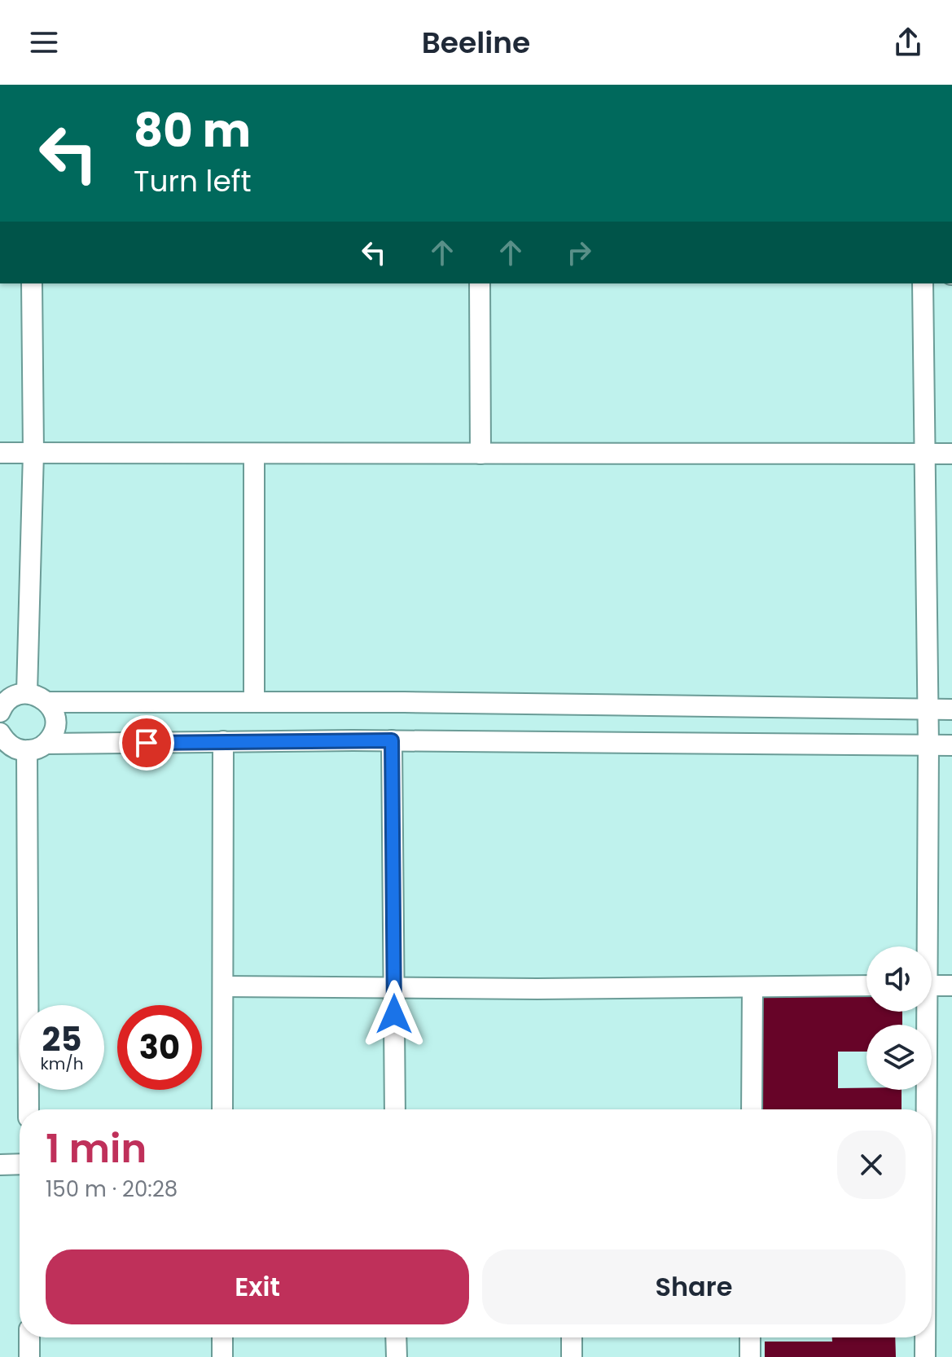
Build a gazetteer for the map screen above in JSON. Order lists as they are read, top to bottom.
{
  "page": {
    "header": "Beeline",
    "turn": ["80 m", "Turn left"],
    "speed": "25 km/h",
    "limit": "30",
    "heading": ["1 min", "150 m · 20:28"],
    "buttons": ["Exit", "Share"]
  }
}
